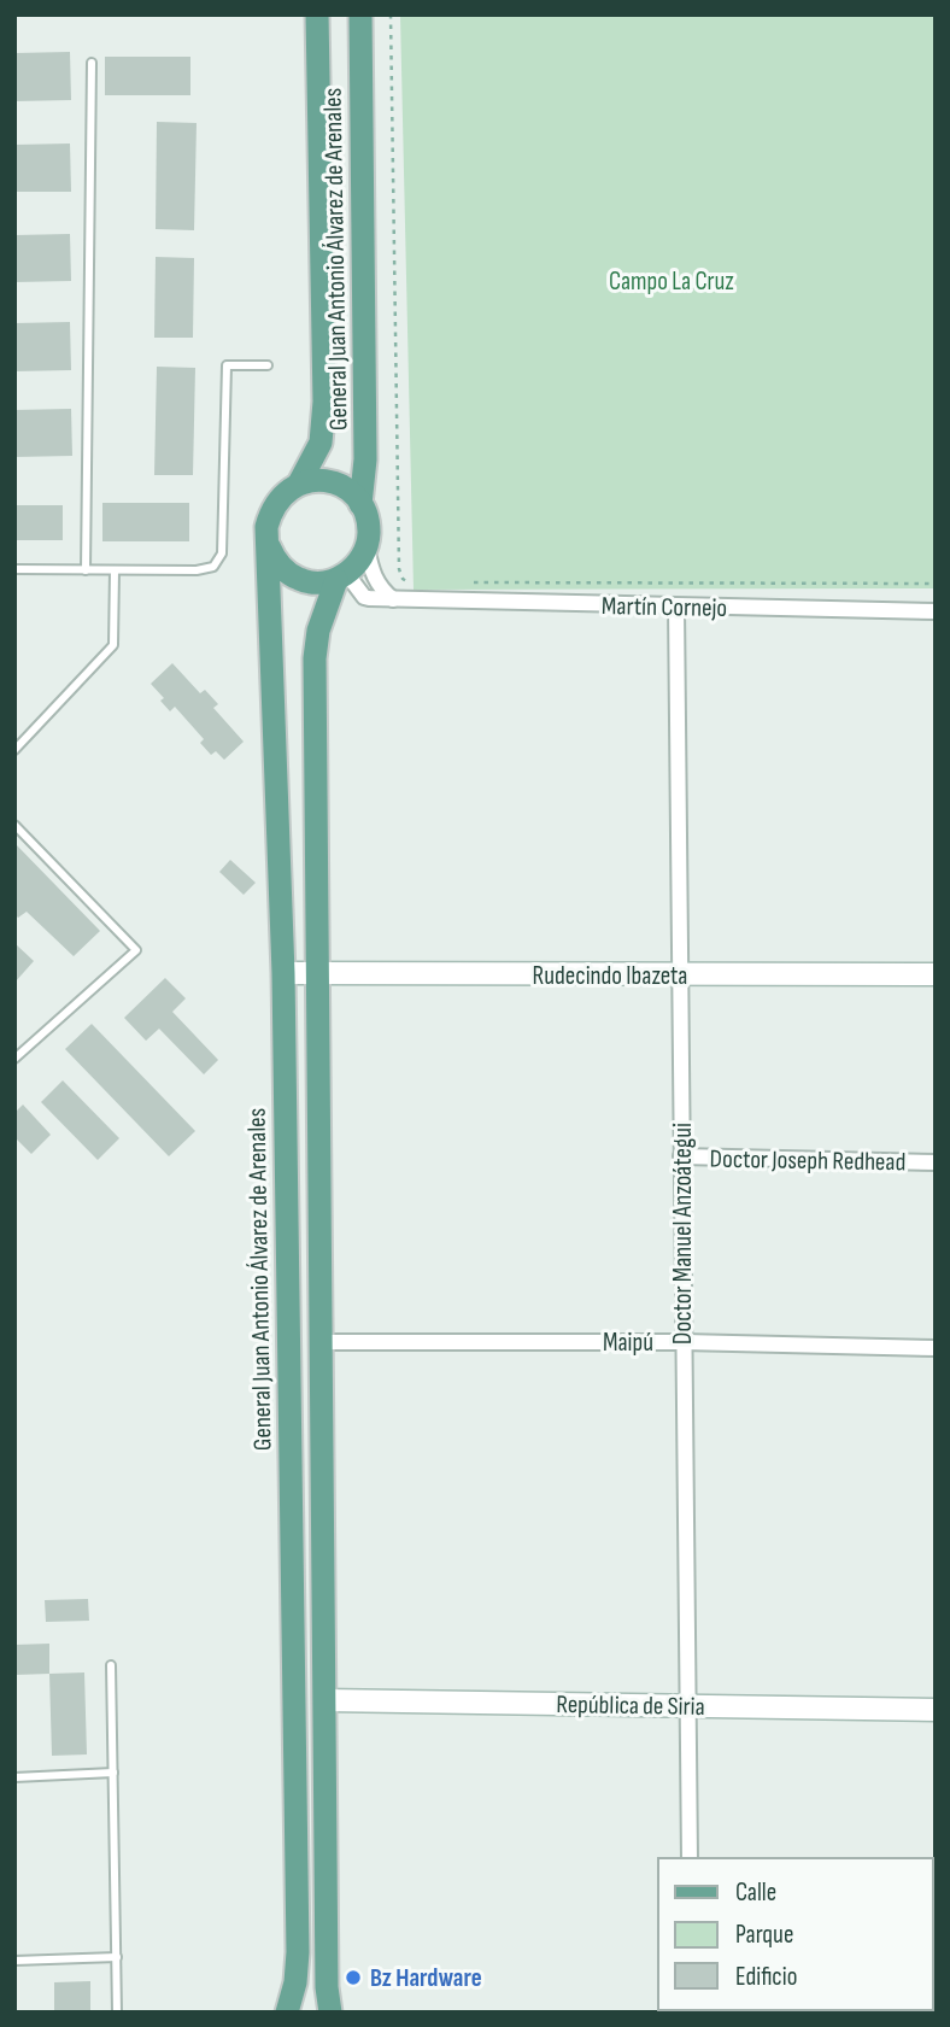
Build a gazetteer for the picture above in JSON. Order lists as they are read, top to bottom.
{
  "streets": {
    "main road": ["General Juan Antonio Álvarez de Arenales"],
    "street": [
      "Martín Cornejo",
      "Rudecindo Ibazeta",
      "Doctor Joseph Redhead",
      "Doctor Manuel Anzoátegui",
      "Maipú",
      "República de Siria"
    ]
  },
  "crossings": [
    ["General Juan Antonio Álvarez de Arenales", "Martín Cornejo"],
    ["General Juan Antonio Álvarez de Arenales", "Rudecindo Ibazeta"],
    ["Martín Cornejo", "Doctor Manuel Anzoátegui"],
    ["Rudecindo Ibazeta", "Doctor Manuel Anzoátegui"],
    ["Doctor Joseph Redhead", "Doctor Manuel Anzoátegui"],
    ["Doctor Manuel Anzoátegui", "Maipú"],
    ["Doctor Manuel Anzoátegui", "República de Siria"]
  ],
  "parks": ["Campo La Cruz"],
  "places": ["Bz Hardware"],
  "legend": ["Calle", "Parque", "Edificio"]
}
